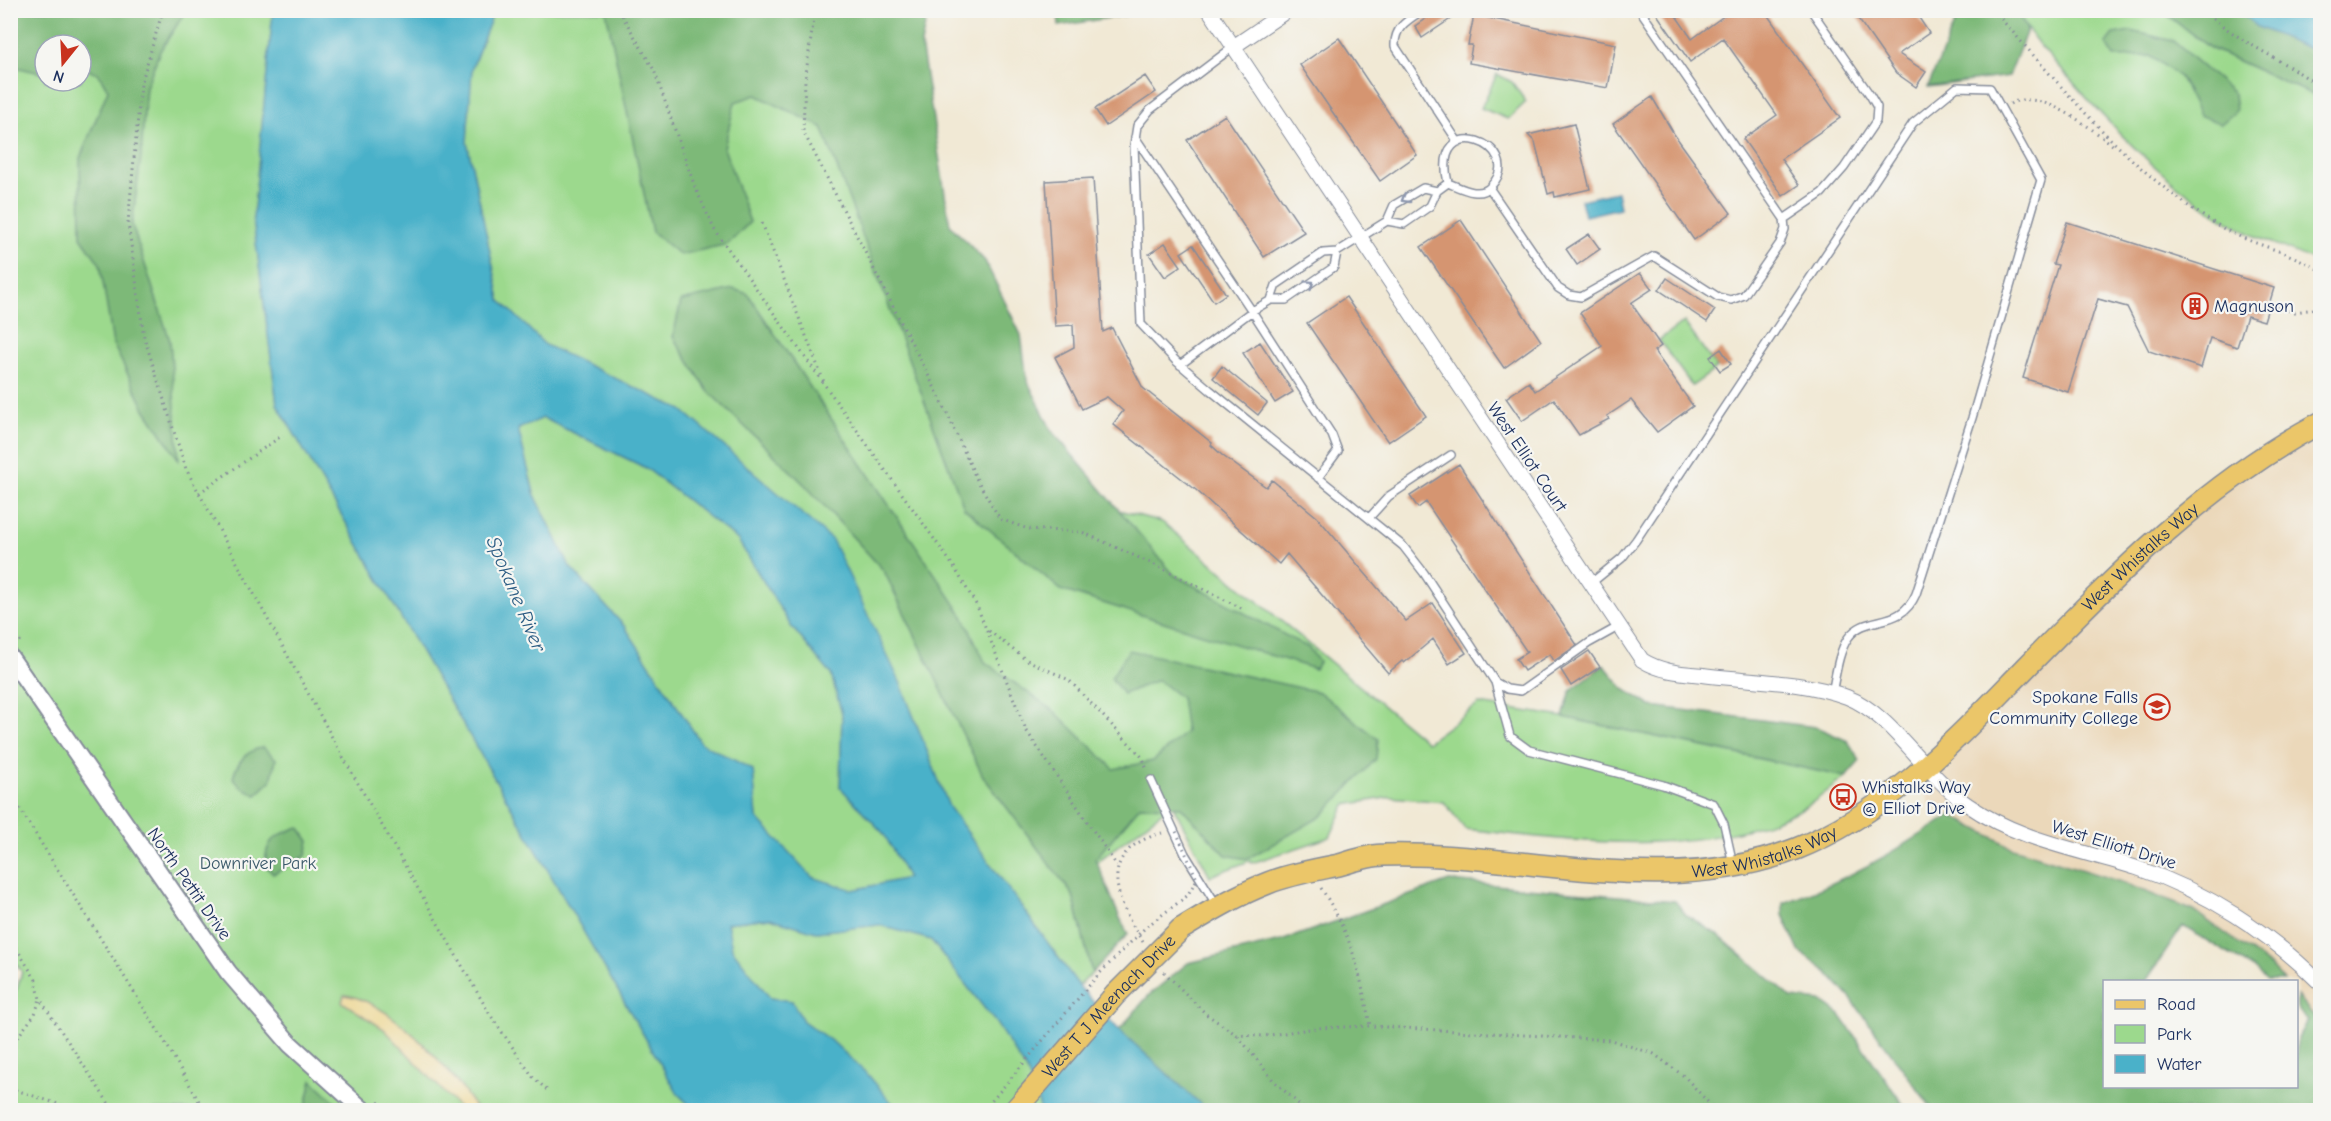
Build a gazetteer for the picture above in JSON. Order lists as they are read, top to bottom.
{
  "streets": {
    "main road": ["West Whistalks Way", "West T J Meenach Drive"],
    "street": ["West Elliot Court", "West Elliott Drive", "North Pettit Drive"]
  },
  "crossings": [
    ["West Elliot Court", "West Whistalks Way"],
    ["West Elliot Court", "West Elliott Drive"],
    ["West Whistalks Way", "West Elliott Drive"],
    ["West Whistalks Way", "West T J Meenach Drive"]
  ],
  "water": ["Spokane River"],
  "parks": ["Downriver Park"],
  "places": {
    "building": ["Magnuson"],
    "school or university": ["Spokane Falls Community College"],
    "bus stop": ["Whistalks Way @ Elliot Drive"]
  },
  "legend": ["Road", "Park", "Water"],
  "north": "bottom"
}
